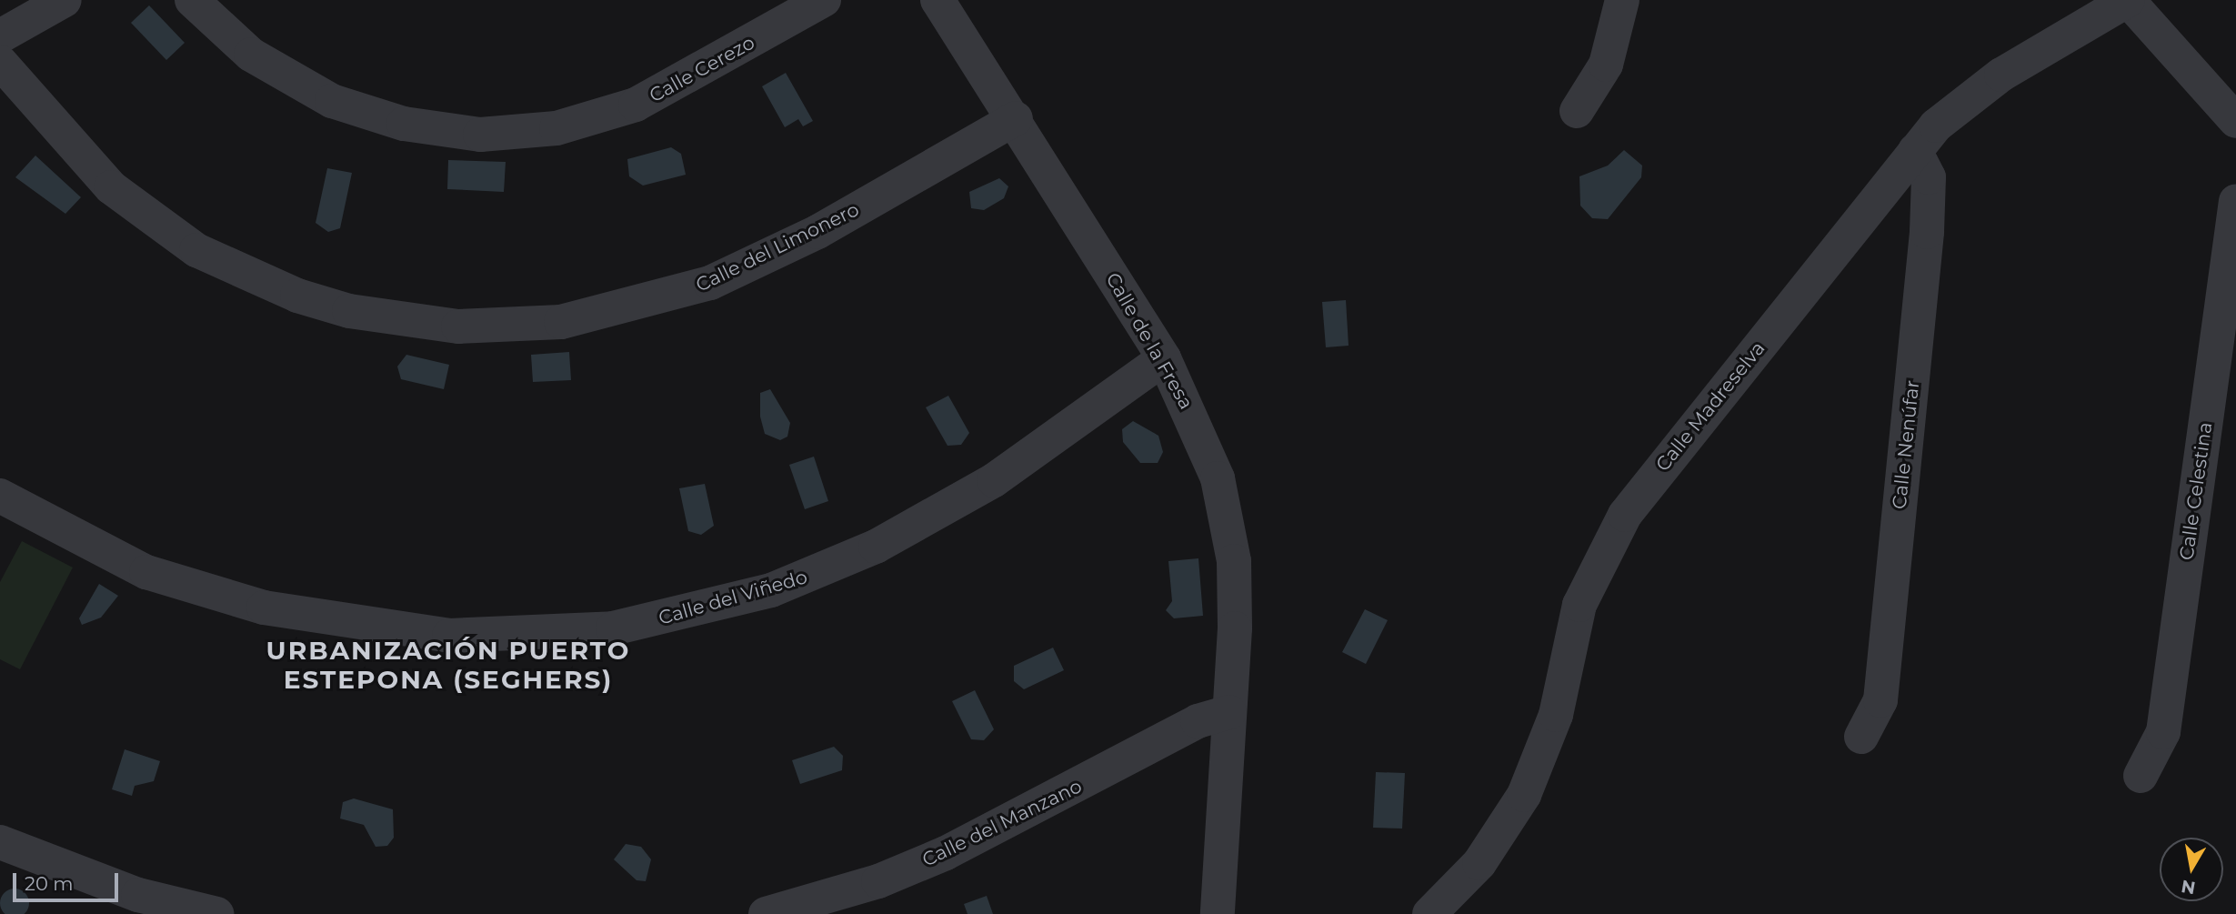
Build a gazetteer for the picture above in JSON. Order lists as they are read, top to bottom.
{
  "streets": {
    "street": [
      "Calle Cerezo",
      "Calle del Limonero",
      "Calle de la Fresa",
      "Calle Madreselva",
      "Calle Nenúfar",
      "Calle Celestina",
      "Calle del Viñedo",
      "Calle del Manzano"
    ]
  },
  "crossings": [
    ["Calle del Limonero", "Calle de la Fresa"],
    ["Calle de la Fresa", "Calle del Viñedo"],
    ["Calle de la Fresa", "Calle del Manzano"],
    ["Calle Madreselva", "Calle Nenúfar"]
  ],
  "districts": ["URBANIZACIÓN PUERTO ESTEPONA (SEGHERS)"],
  "scale_bar": "20 m",
  "north": "bottom"
}
